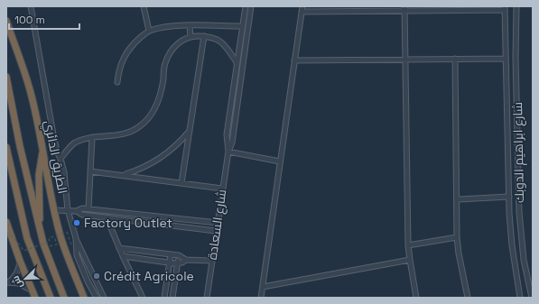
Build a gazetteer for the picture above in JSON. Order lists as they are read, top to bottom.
{
  "streets": {
    "highway": ["الطريق الدائري"],
    "street": ["شارع ابراهيم الدوبك", "شارع السعادة"]
  },
  "places": ["Factory Outlet", "Crédit Agricole"],
  "scale_bar": "100 m",
  "north": "bottom left"
}
